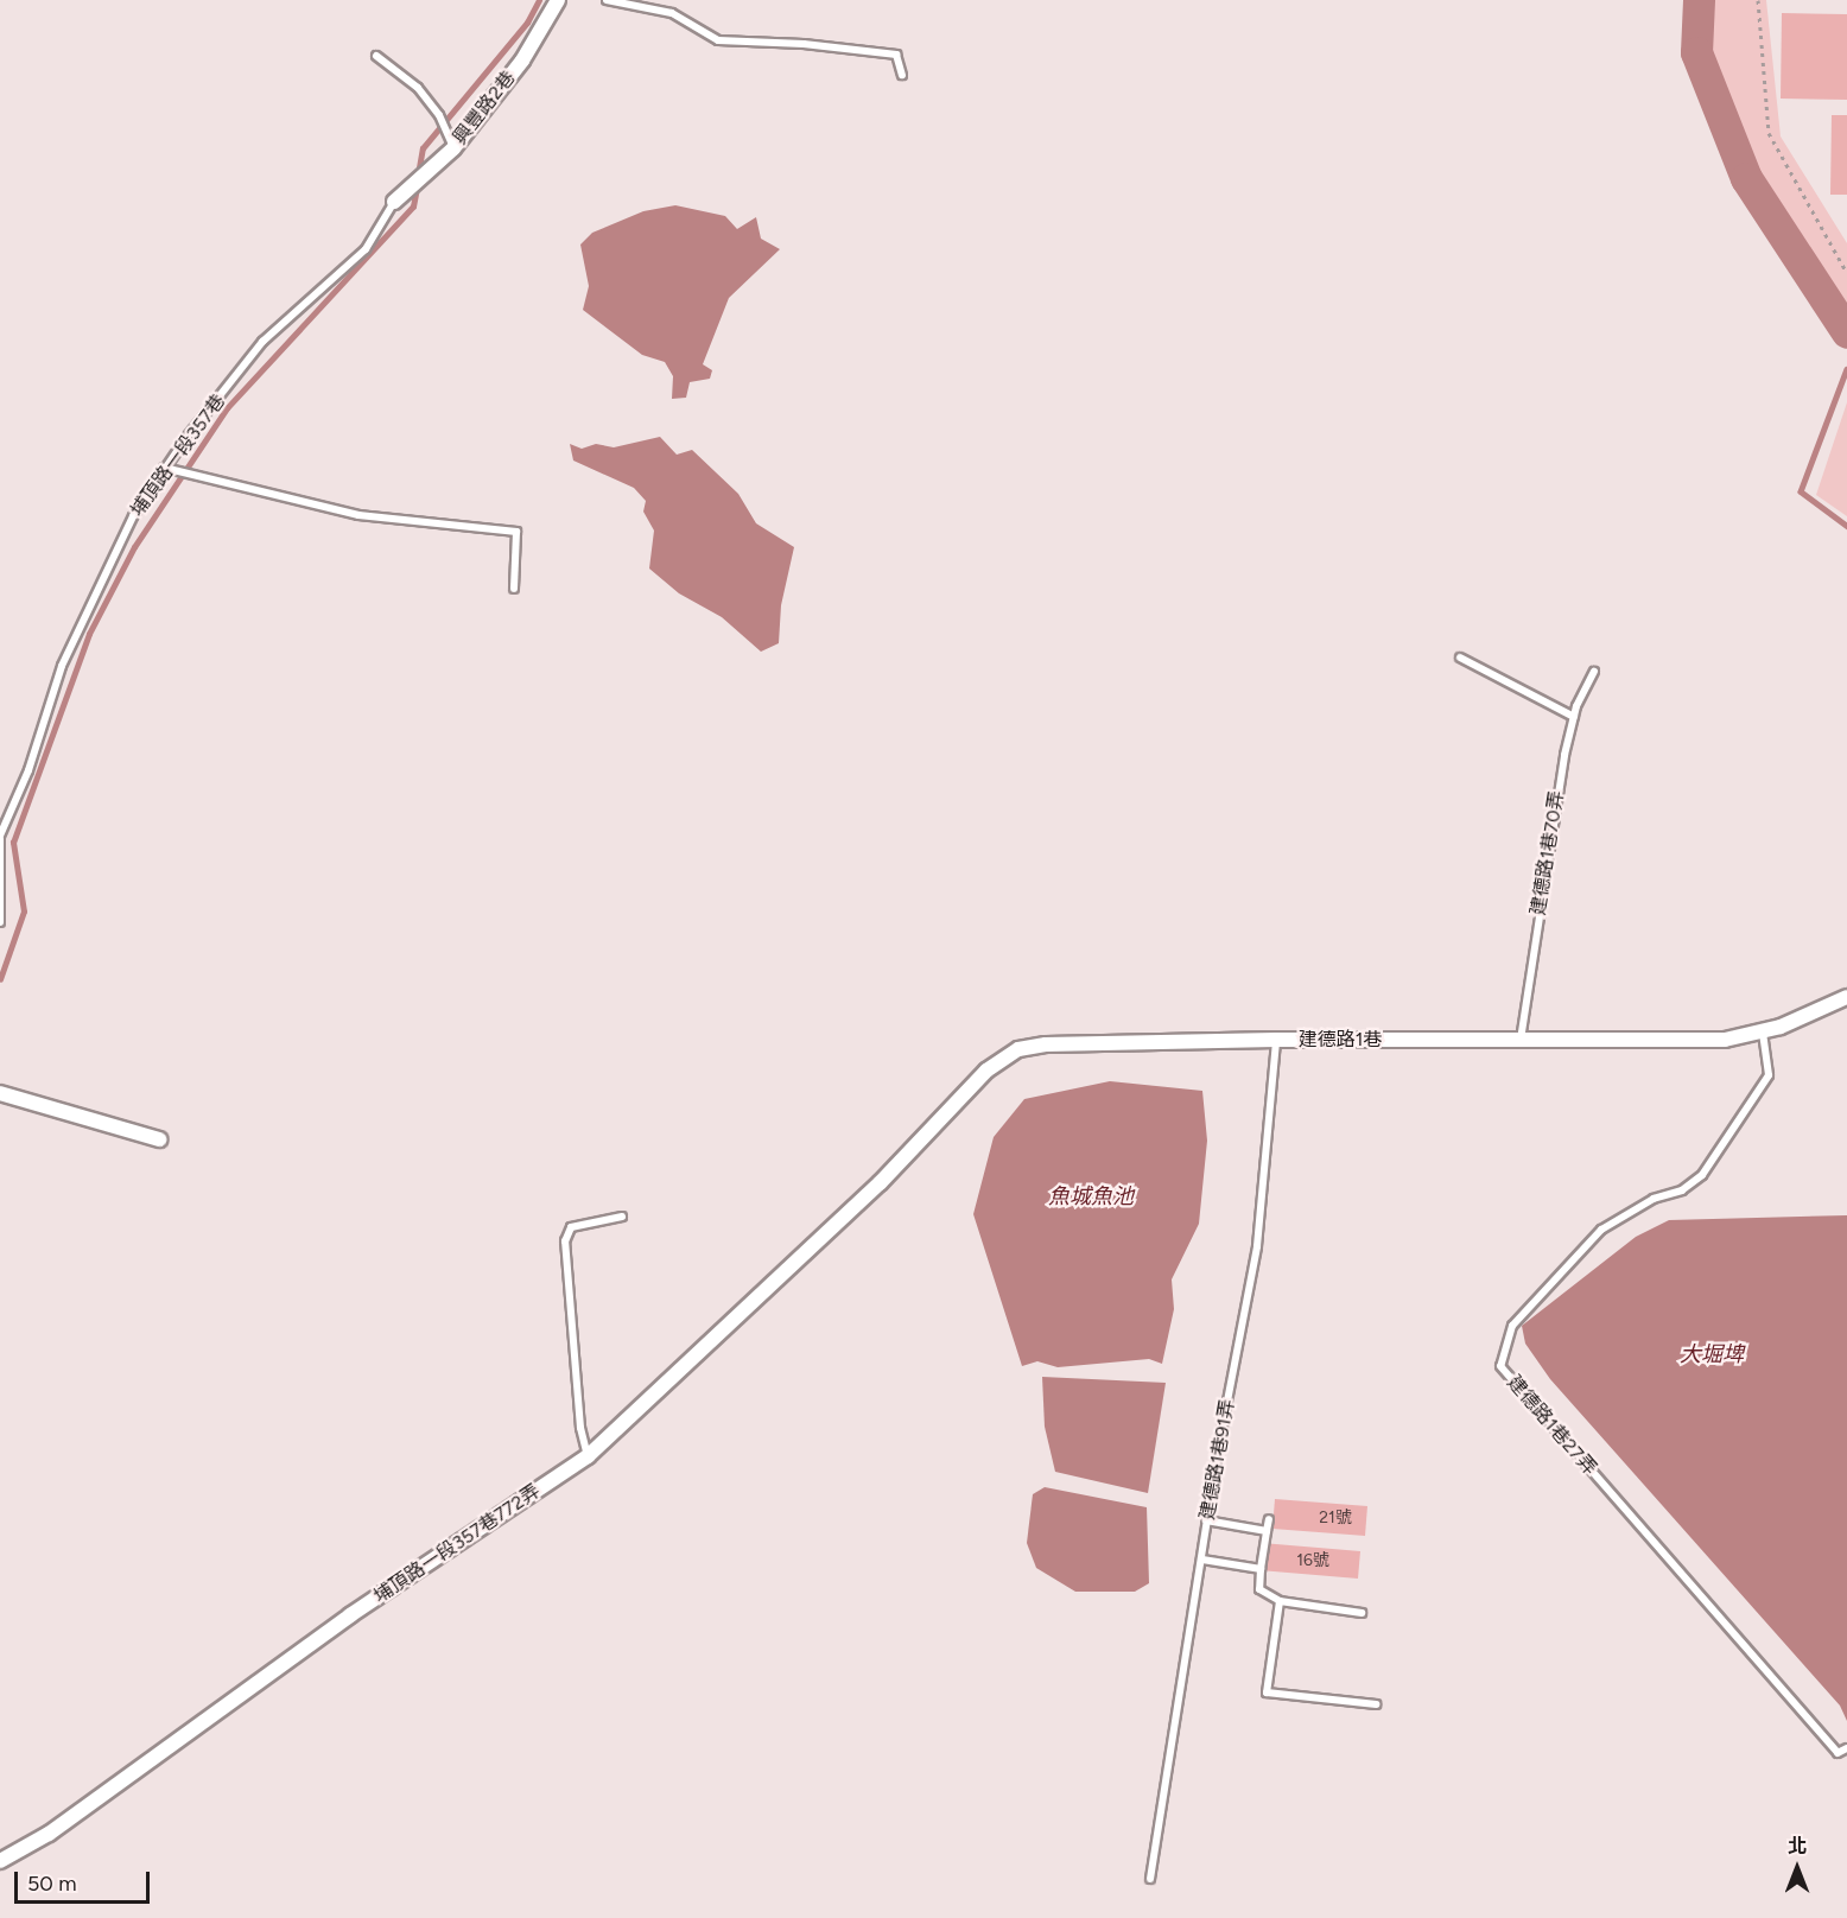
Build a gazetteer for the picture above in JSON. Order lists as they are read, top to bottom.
{
  "streets": {
    "street": ["興豐路2巷", "建德路1巷", "埔頂路一段357巷772弄"],
    "lane": [
      "埔頂路一段357巷",
      "建德路1巷70弄",
      "建德路1巷27弄",
      "建德路1巷91弄"
    ]
  },
  "crossings": [
    ["興豐路2巷", "埔頂路一段357巷"],
    ["建德路1巷70弄", "建德路1巷"],
    ["建德路1巷", "建德路1巷27弄"],
    ["建德路1巷", "建德路1巷91弄"],
    ["建德路1巷", "埔頂路一段357巷772弄"]
  ],
  "water": ["魚城魚池", "大堀埤"],
  "house_numbers": ["21號", "16號"],
  "scale_bar": "50 m",
  "north": "top"
}
